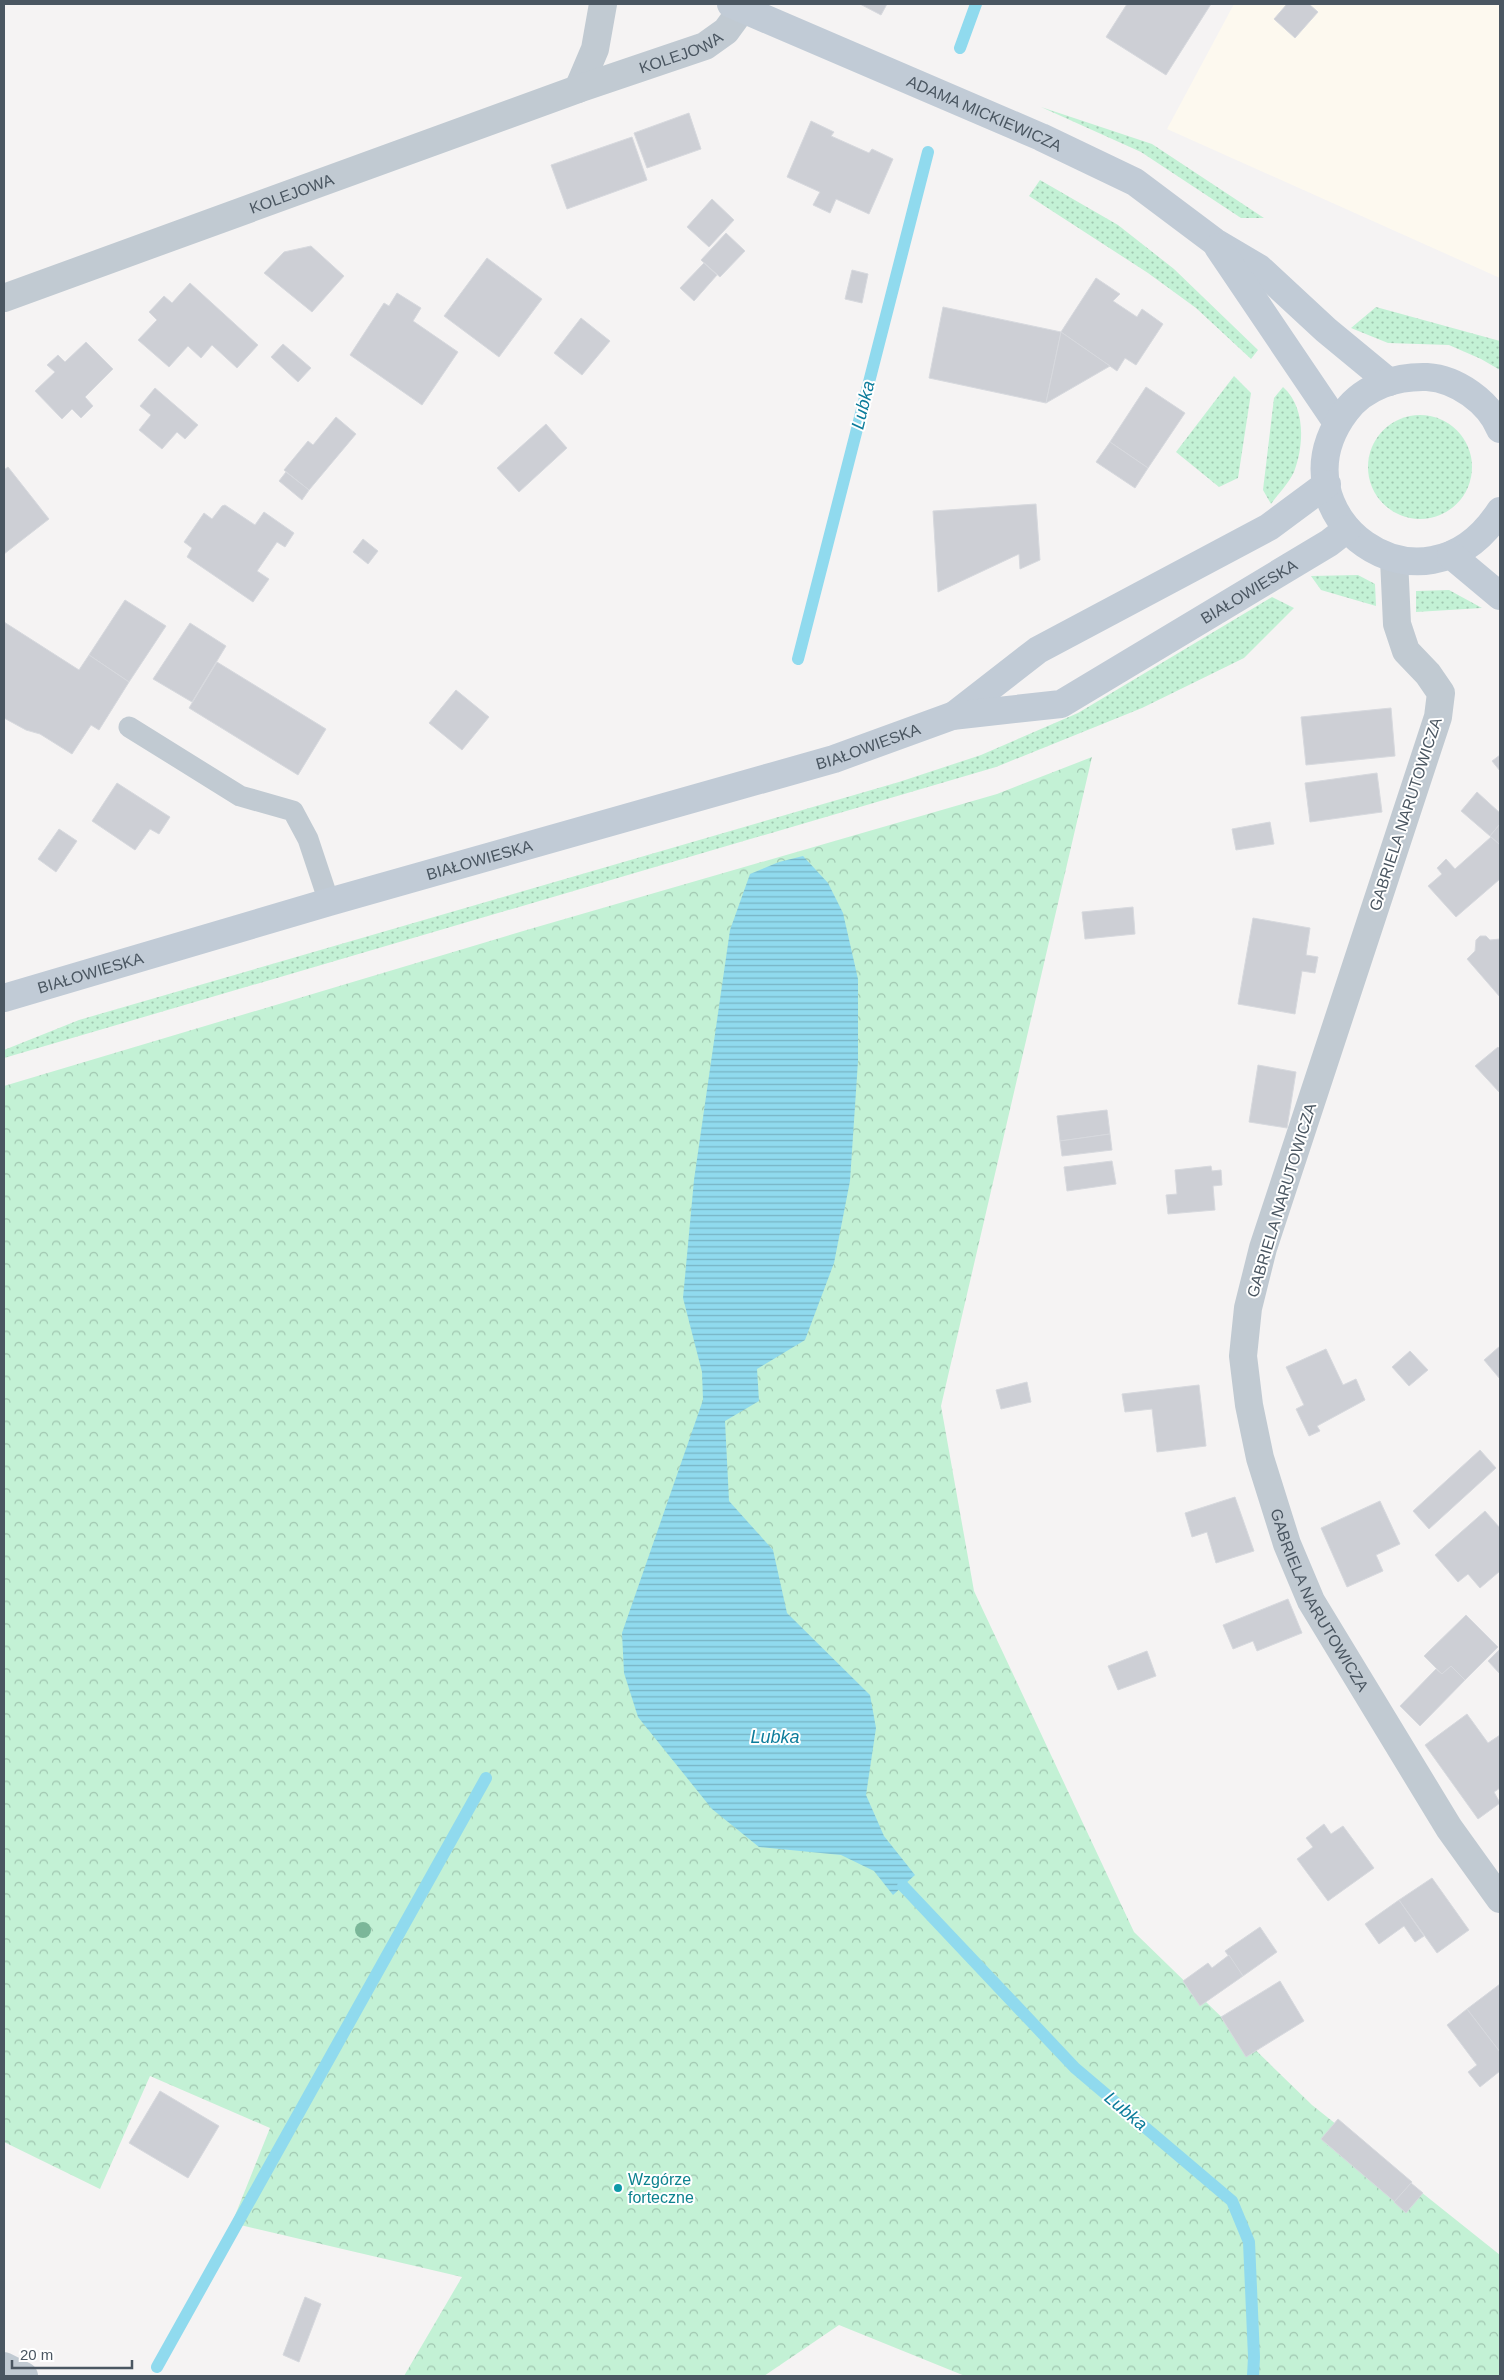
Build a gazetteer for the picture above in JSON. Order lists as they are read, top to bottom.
{
  "streets": {
    "main road": ["ADAMA MICKIEWICZA", "BIAŁOWIESKA"],
    "street": ["KOLEJOWA", "GABRIELA NARUTOWICZA"]
  },
  "crossings": [
    ["KOLEJOWA", "ADAMA MICKIEWICZA"]
  ],
  "water": ["Lubka"],
  "places": ["Wzgórze forteczne"],
  "scale_bar": "20 m"
}
